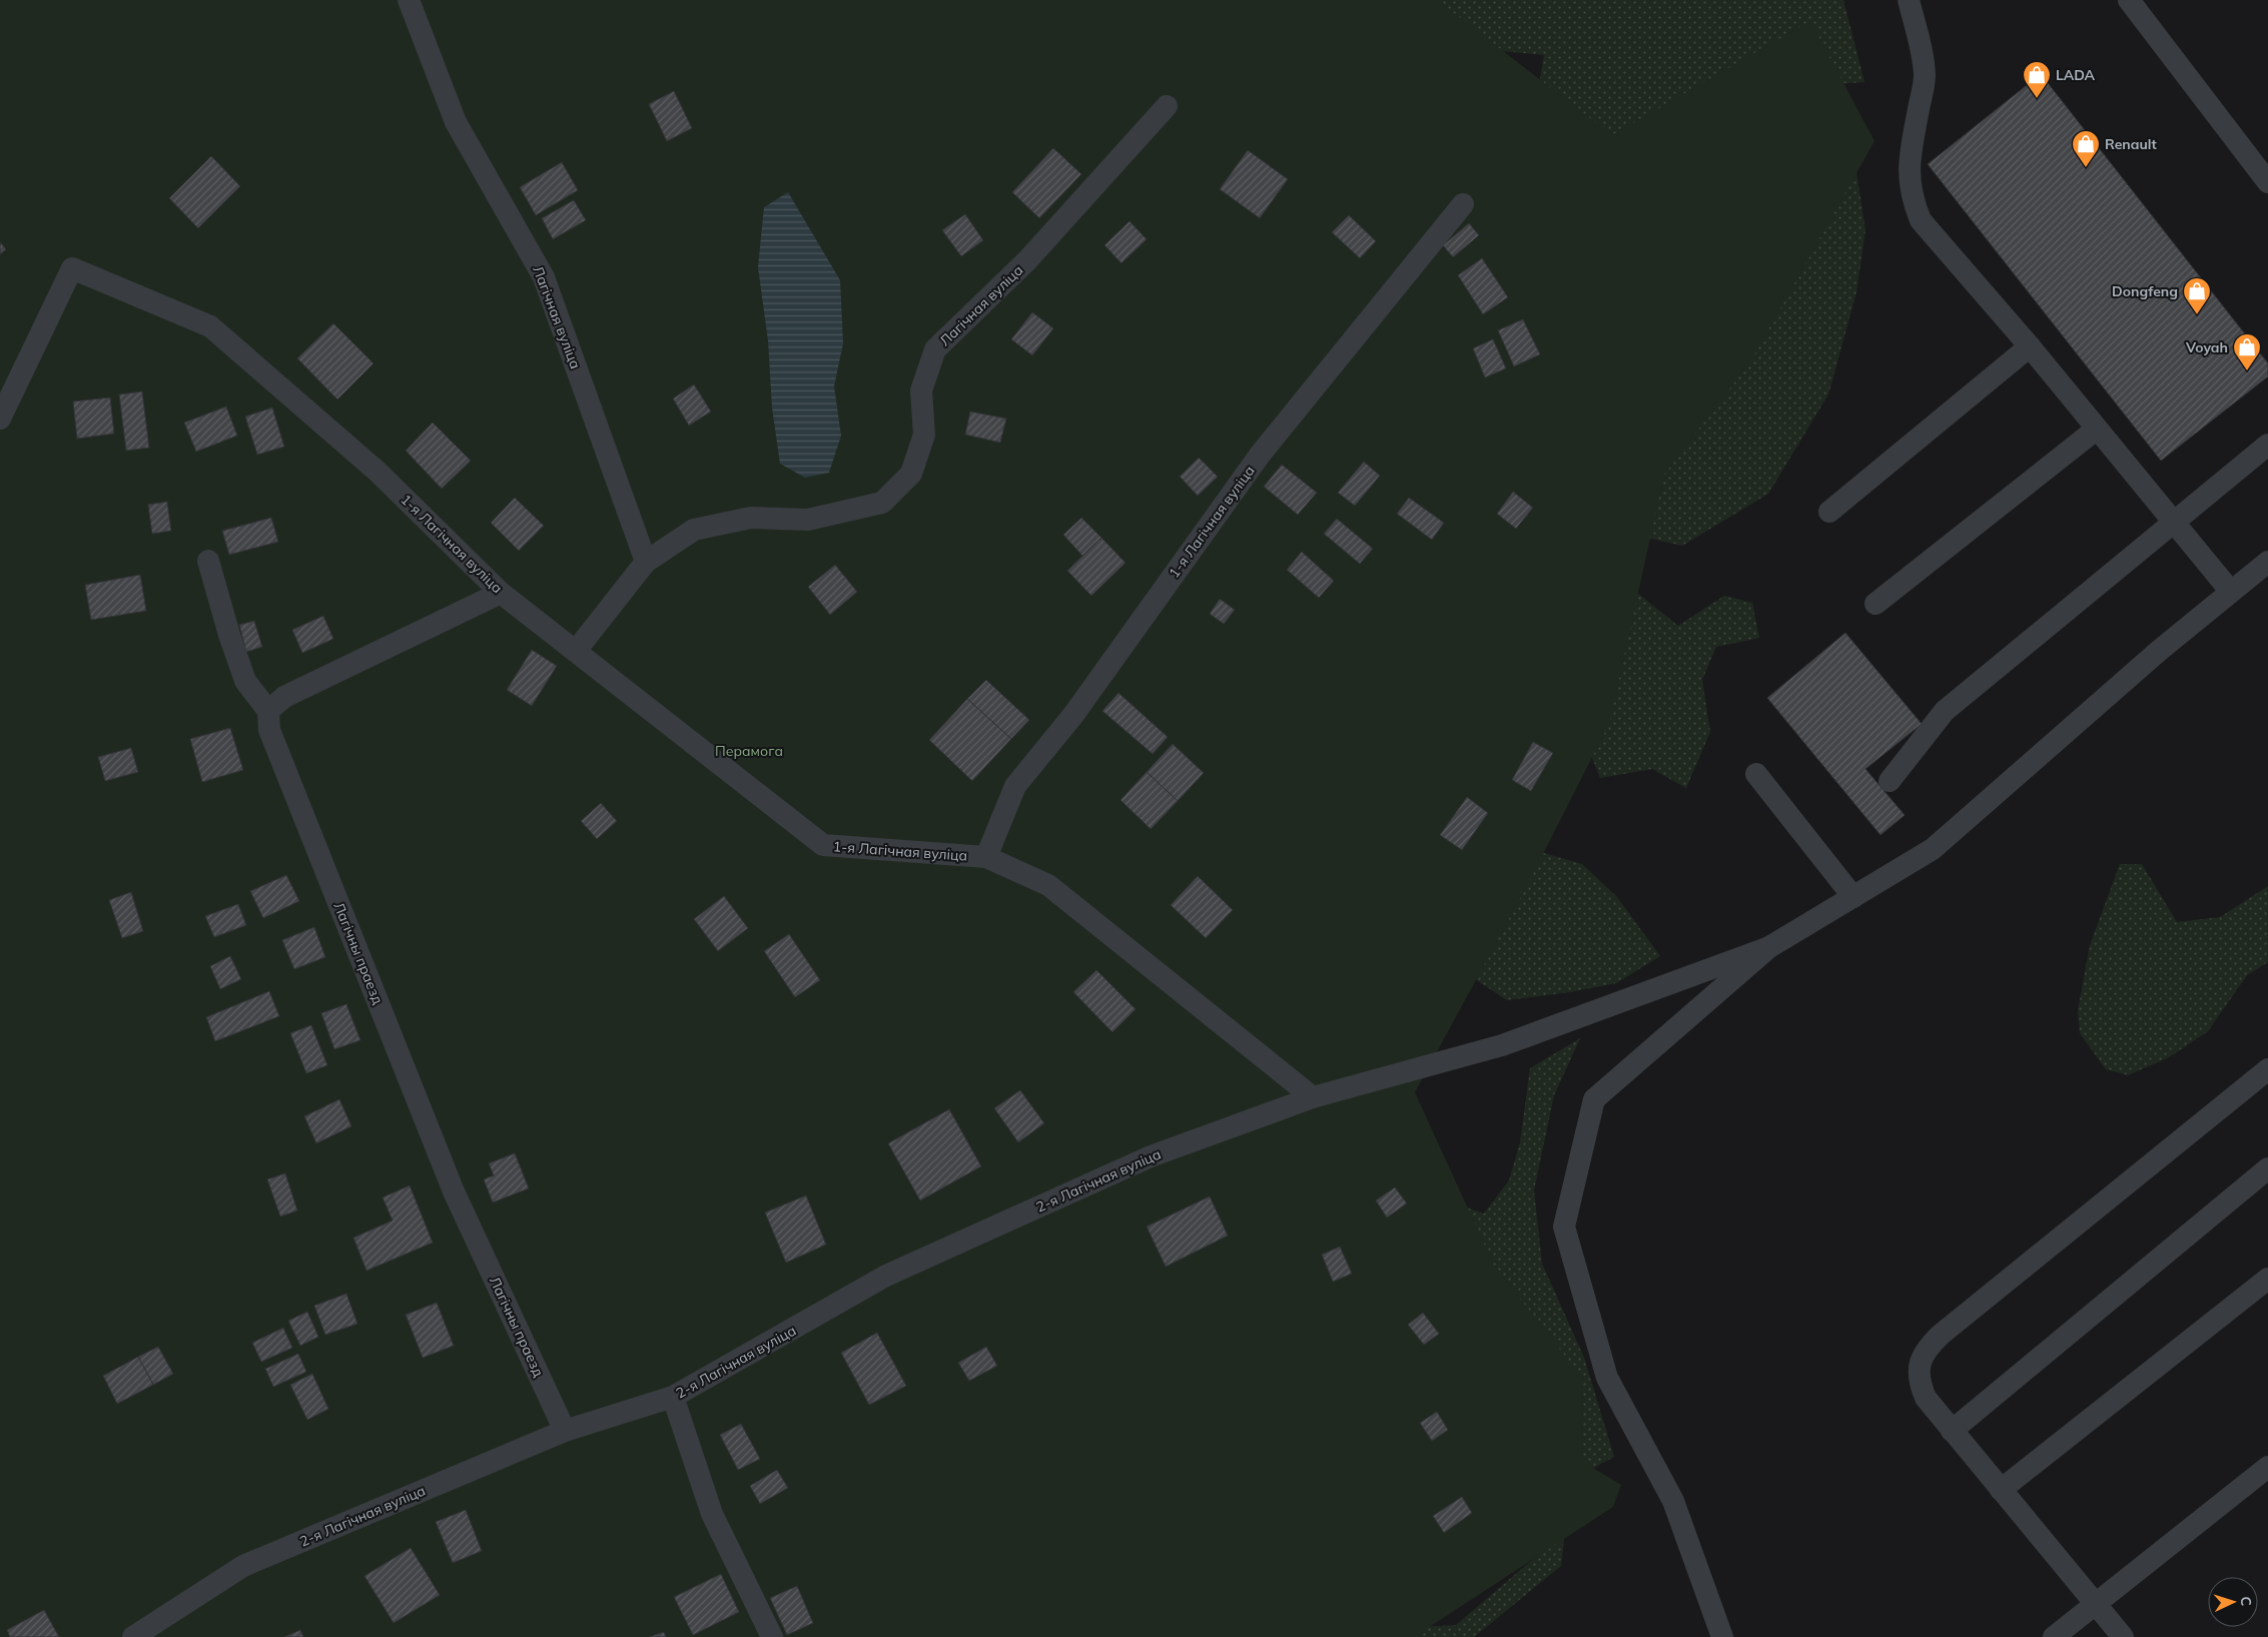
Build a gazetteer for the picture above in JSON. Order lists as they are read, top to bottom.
{
  "streets": {
    "lane": [
      "Лагічная вуліца",
      "1-я Лагічная вуліца",
      "Лагічны праезд",
      "2-я Лагічная вуліца"
    ]
  },
  "crossings": [
    ["Лагічная вуліца", "1-я Лагічная вуліца"],
    ["1-я Лагічная вуліца", "2-я Лагічная вуліца"],
    ["Лагічны праезд", "2-я Лагічная вуліца"]
  ],
  "parks": ["Перамога"],
  "places": {
    "shop": [
      "LADA",
      "Renault",
      "Dongfeng",
      "Voyah"
    ]
  },
  "north": "right"
}
